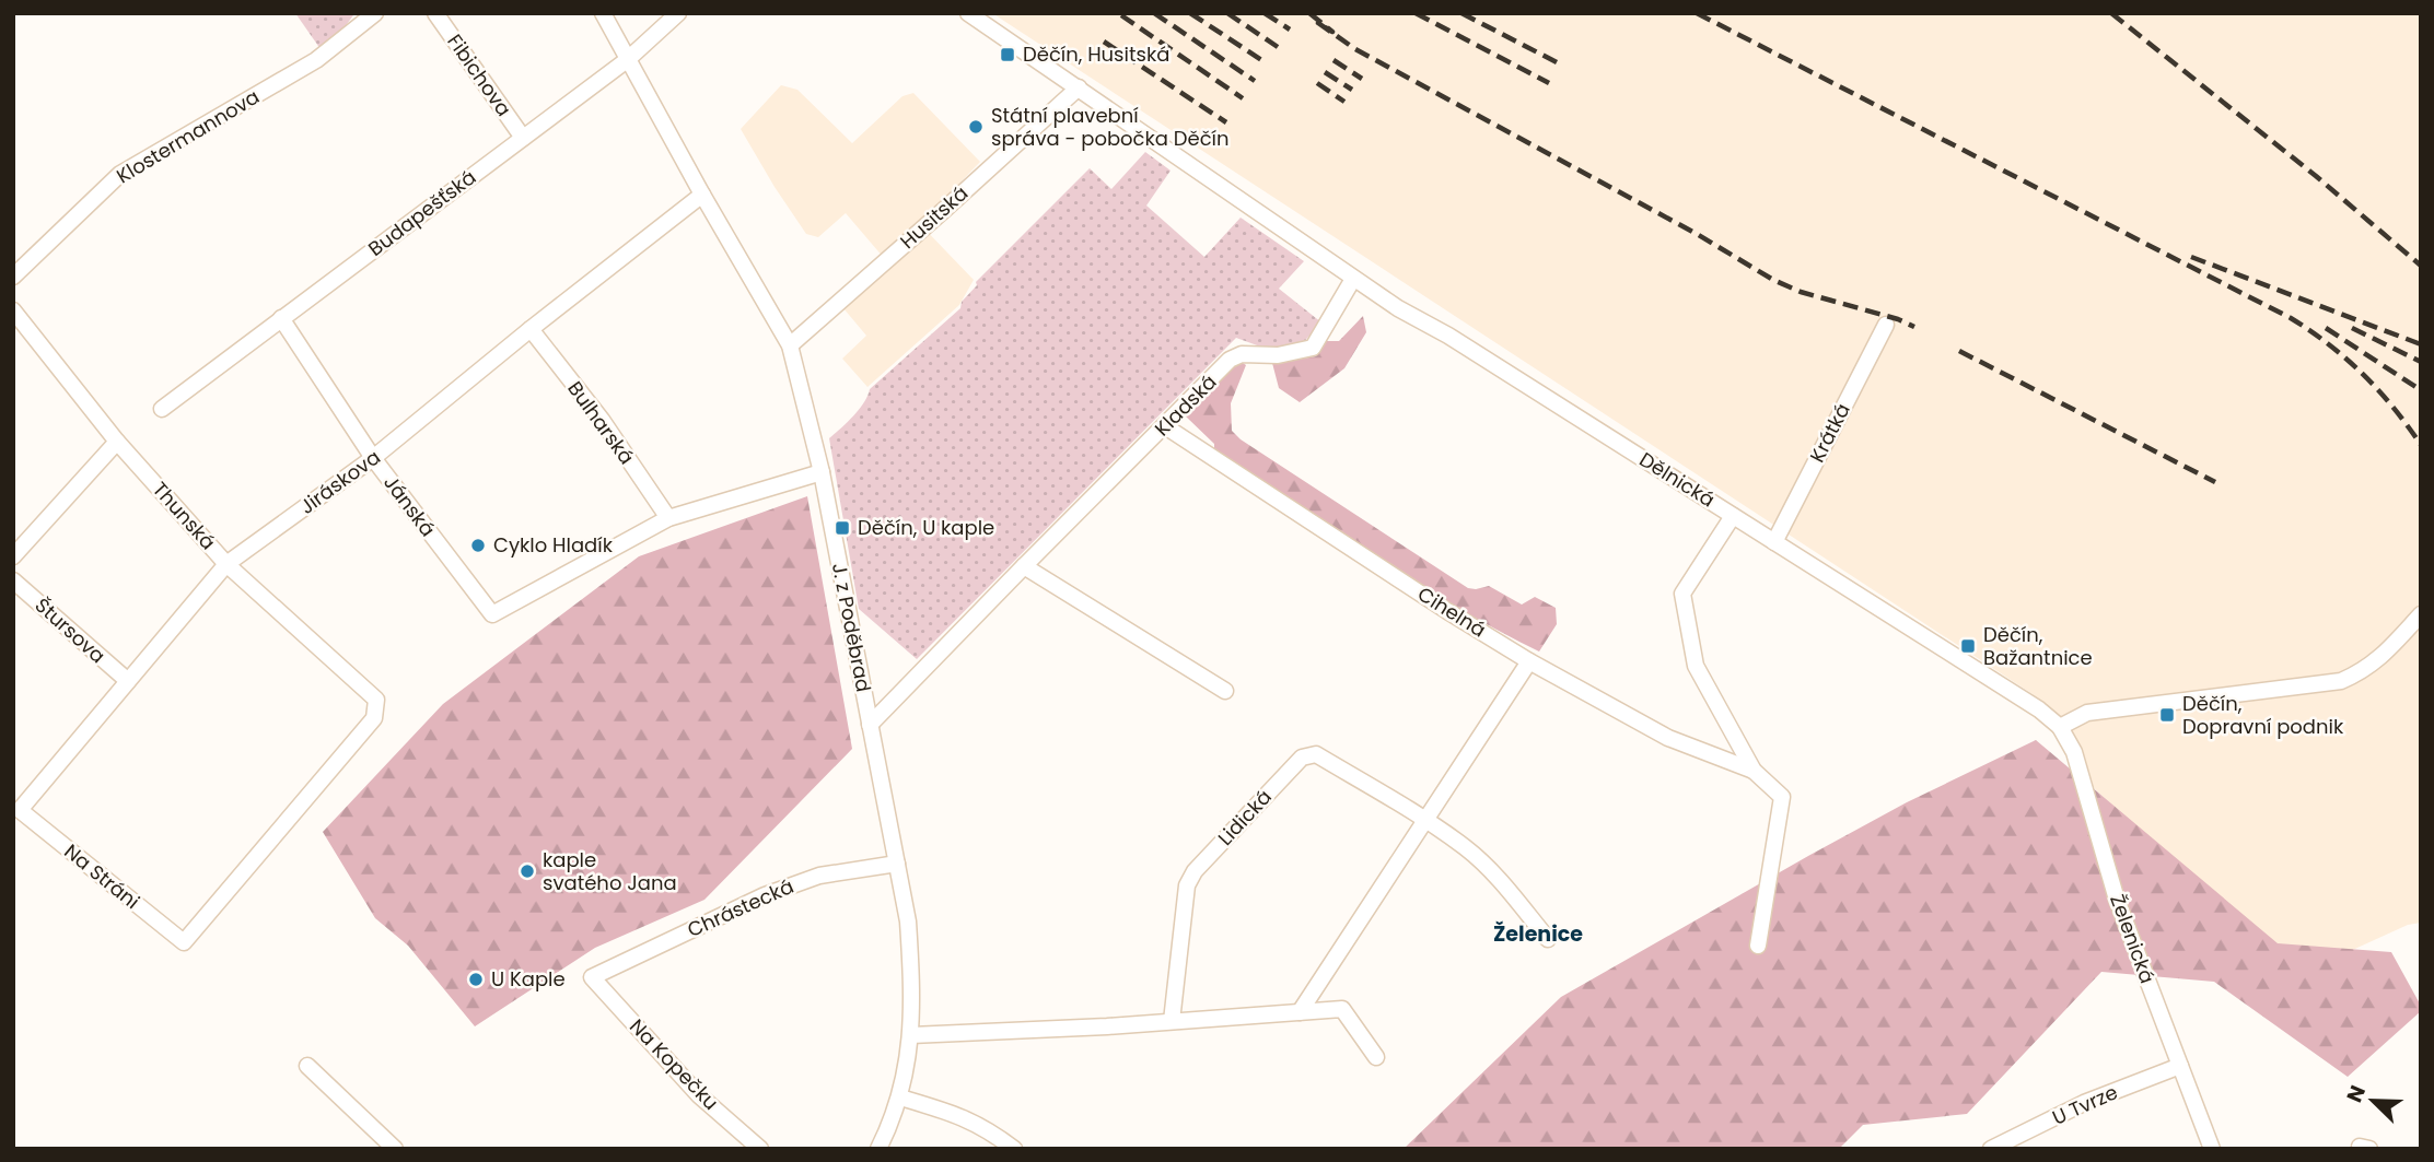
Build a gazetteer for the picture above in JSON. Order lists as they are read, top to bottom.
{
  "streets": {
    "street": [
      "Fibichova",
      "Klostermannova",
      "Budapešťská",
      "Husitská",
      "Kladská",
      "Bulharská",
      "Krátká",
      "Dělnická",
      "Jiráskova",
      "Jánská",
      "Thunská",
      "Cihelná",
      "J. z Poděbrad",
      "Štursova",
      "Lidická",
      "Na Stráni",
      "Chrástecká",
      "Želenická",
      "Na Kopečku",
      "U Tvrze"
    ]
  },
  "crossings": [
    ["Fibichova", "Budapešťská"],
    ["Budapešťská", "Jánská"],
    ["Budapešťská", "J. z Poděbrad"],
    ["Husitská", "Dělnická"],
    ["Husitská", "J. z Poděbrad"],
    ["Kladská", "Dělnická"],
    ["Kladská", "Cihelná"],
    ["Kladská", "J. z Poděbrad"],
    ["Bulharská", "Jiráskova"],
    ["Bulharská", "Jánská"],
    ["Krátká", "Dělnická"],
    ["Dělnická", "Želenická"],
    ["Jiráskova", "Jánská"],
    ["Jiráskova", "Thunská"],
    ["Jiráskova", "J. z Poděbrad"],
    ["Jiráskova", "Štursova"],
    ["Jiráskova", "Na Stráni"],
    ["Thunská", "Na Stráni"],
    ["J. z Poděbrad", "Chrástecká"],
    ["Chrástecká", "Na Kopečku"],
    ["Želenická", "U Tvrze"]
  ],
  "districts": ["Želenice"],
  "places": {
    "transit": [
      "Děčín, Husitská",
      "Děčín, U kaple",
      "Děčín, Bažantnice",
      "Děčín, Dopravní podnik"
    ],
    "other": [
      "Státní plavební správa - pobočka Děčín",
      "Cyklo Hladík",
      "kaple svatého Jana",
      "U Kaple"
    ]
  },
  "north": "top left"
}
